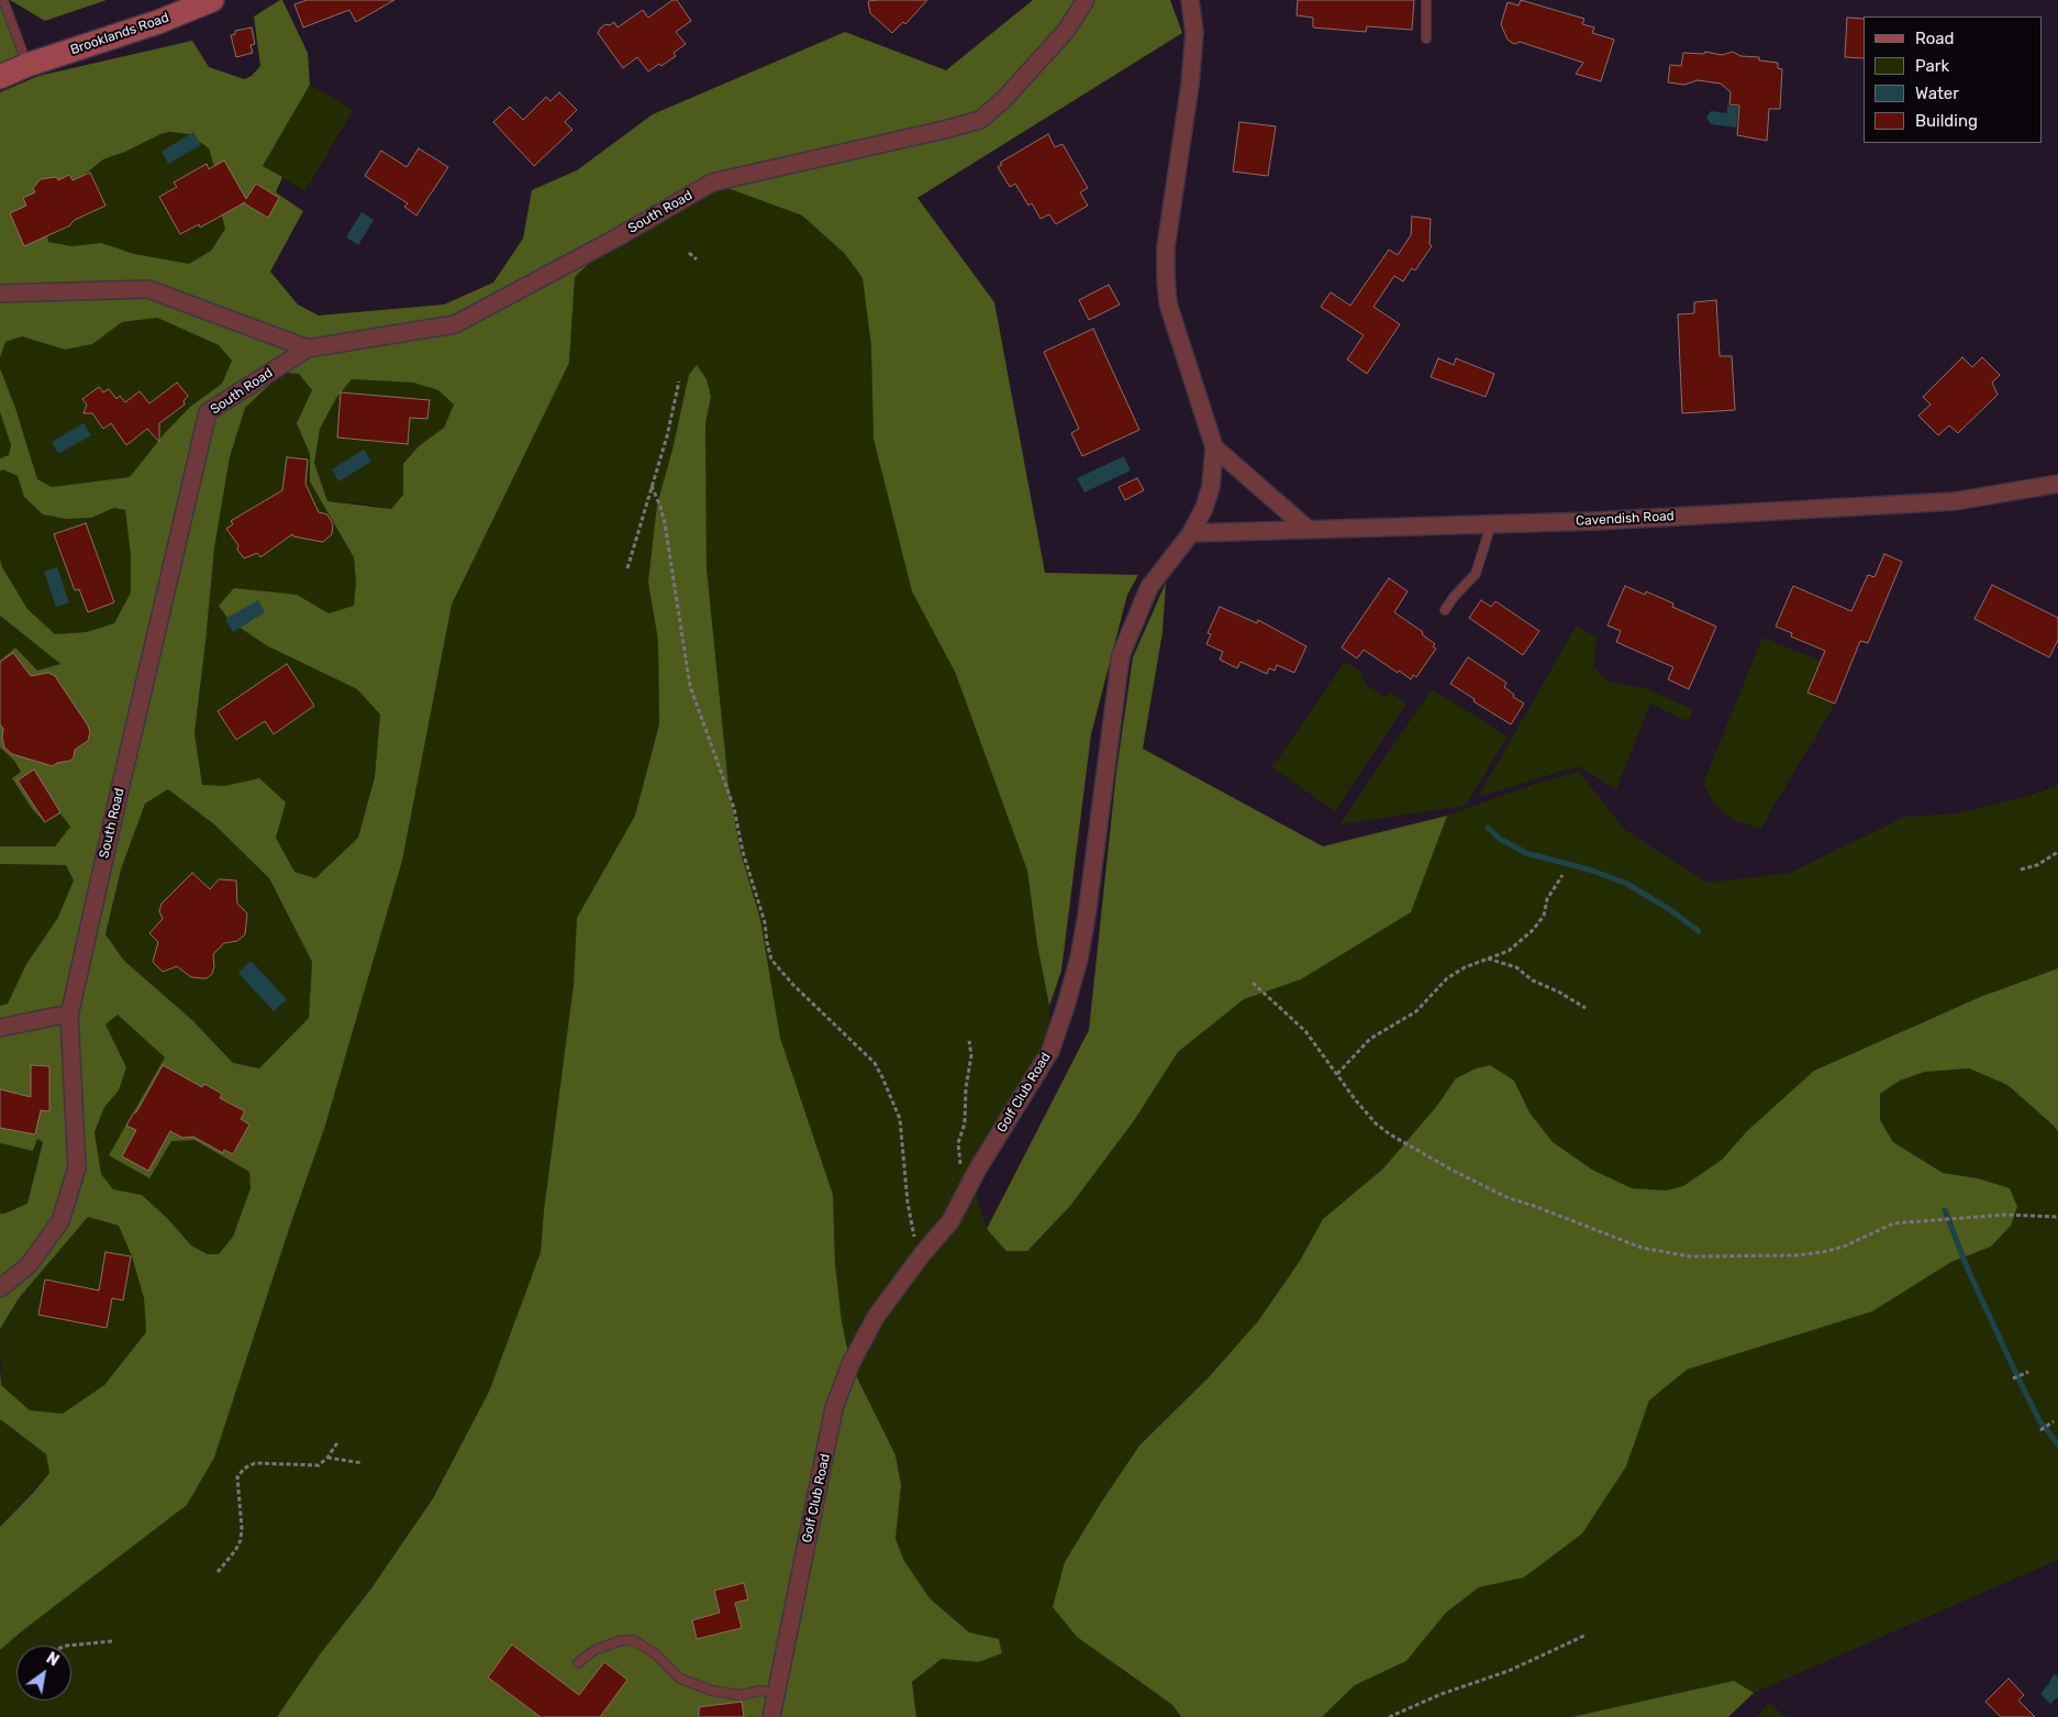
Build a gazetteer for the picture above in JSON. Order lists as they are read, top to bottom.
{
  "streets": {
    "main road": ["Brooklands Road"],
    "street": ["South Road", "Cavendish Road", "Golf Club Road"]
  },
  "crossings": [
    ["Cavendish Road", "Golf Club Road"]
  ],
  "legend": [
    "Road",
    "Park",
    "Water",
    "Building"
  ],
  "north": "top right"
}
